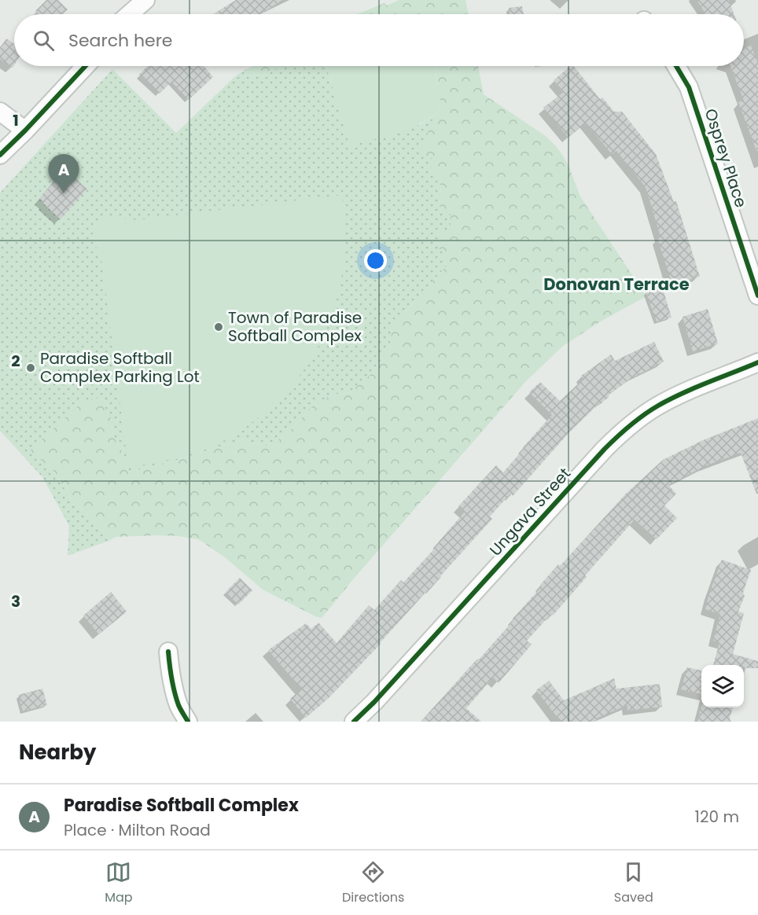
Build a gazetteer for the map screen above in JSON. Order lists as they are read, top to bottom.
{
  "streets": {
    "street": ["Osprey Place", "Ungava Street"]
  },
  "districts": ["Donovan Terrace"],
  "places": ["Town of Paradise Softball Complex", "Paradise Softball Complex Parking Lot"],
  "page": {
    "search": "Search here",
    "pins": "A",
    "heading": "Nearby",
    "list": [
      {
        "mark": "A",
        "name": "Paradise Softball Complex",
        "note": "Place · Milton Road",
        "value": "120 m"
      }
    ],
    "nav": ["Map", "Directions", "Saved"]
  },
  "grid": {
    "rows": ["1", "2", "3"]
  }
}
